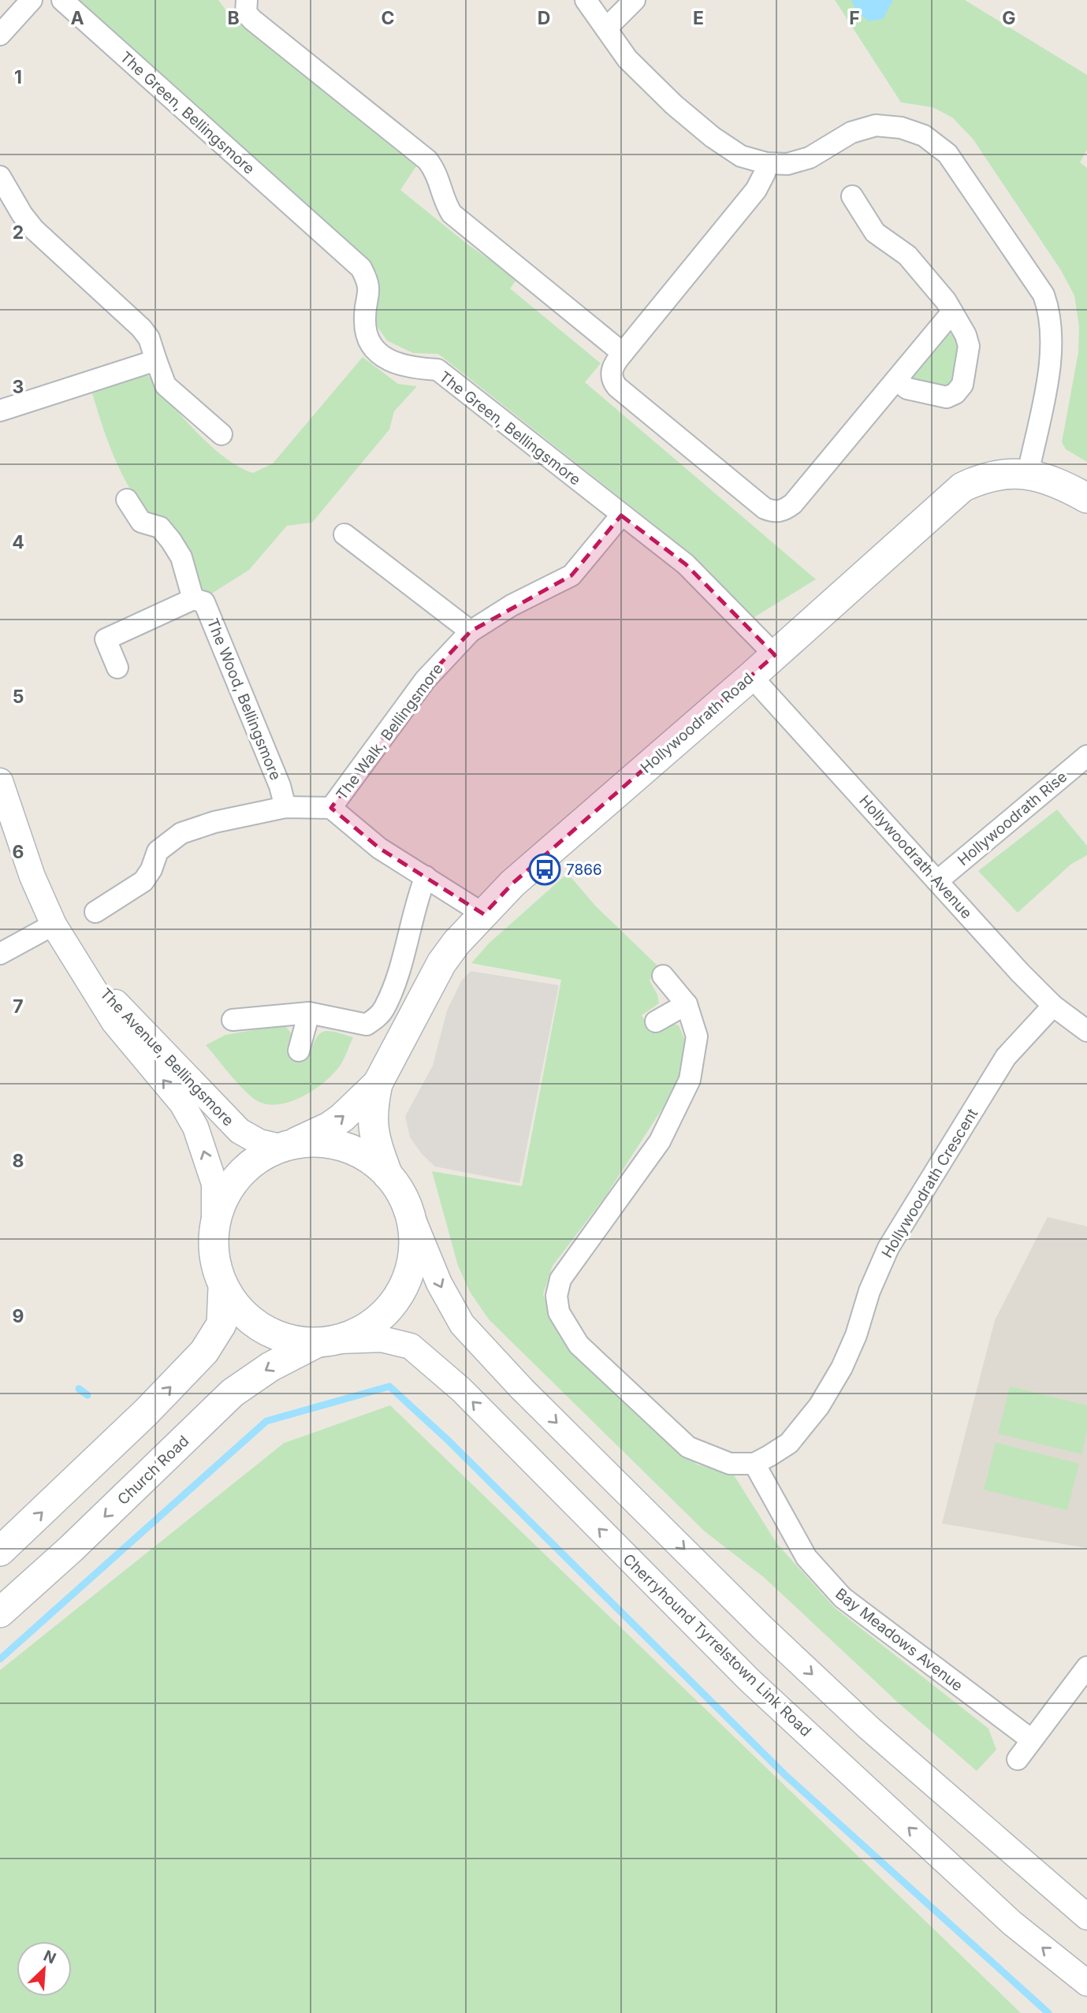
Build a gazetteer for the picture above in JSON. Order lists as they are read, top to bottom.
{
  "streets": {
    "main road": ["Hollywoodrath Road", "Church Road"],
    "street": [
      "The Green, Bellingsmore",
      "The Wood, Bellingsmore",
      "The Walk, Bellingsmore",
      "Hollywoodrath Rise",
      "Hollywoodrath Avenue",
      "The Avenue, Bellingsmore",
      "Hollywoodrath Crescent",
      "Bay Meadows Avenue",
      "Cherryhound Tyrrelstown Link Road"
    ]
  },
  "crossings": [
    ["The Green, Bellingsmore", "Hollywoodrath Road"],
    ["The Green, Bellingsmore", "The Walk, Bellingsmore"],
    ["Hollywoodrath Road", "Hollywoodrath Avenue"],
    ["Hollywoodrath Road", "The Avenue, Bellingsmore"],
    ["Hollywoodrath Road", "Church Road"],
    ["Hollywoodrath Rise", "Hollywoodrath Avenue"],
    ["Hollywoodrath Avenue", "Hollywoodrath Crescent"],
    ["Hollywoodrath Crescent", "Bay Meadows Avenue"],
    ["Church Road", "Cherryhound Tyrrelstown Link Road"]
  ],
  "one_way": ["The Avenue, Bellingsmore"],
  "places": {
    "bus stop": ["7866"]
  },
  "north": "top right",
  "grid": {
    "columns": [
      "A",
      "B",
      "C",
      "D",
      "E",
      "F",
      "G"
    ],
    "rows": [
      "1",
      "2",
      "3",
      "4",
      "5",
      "6",
      "7",
      "8",
      "9"
    ]
  }
}
